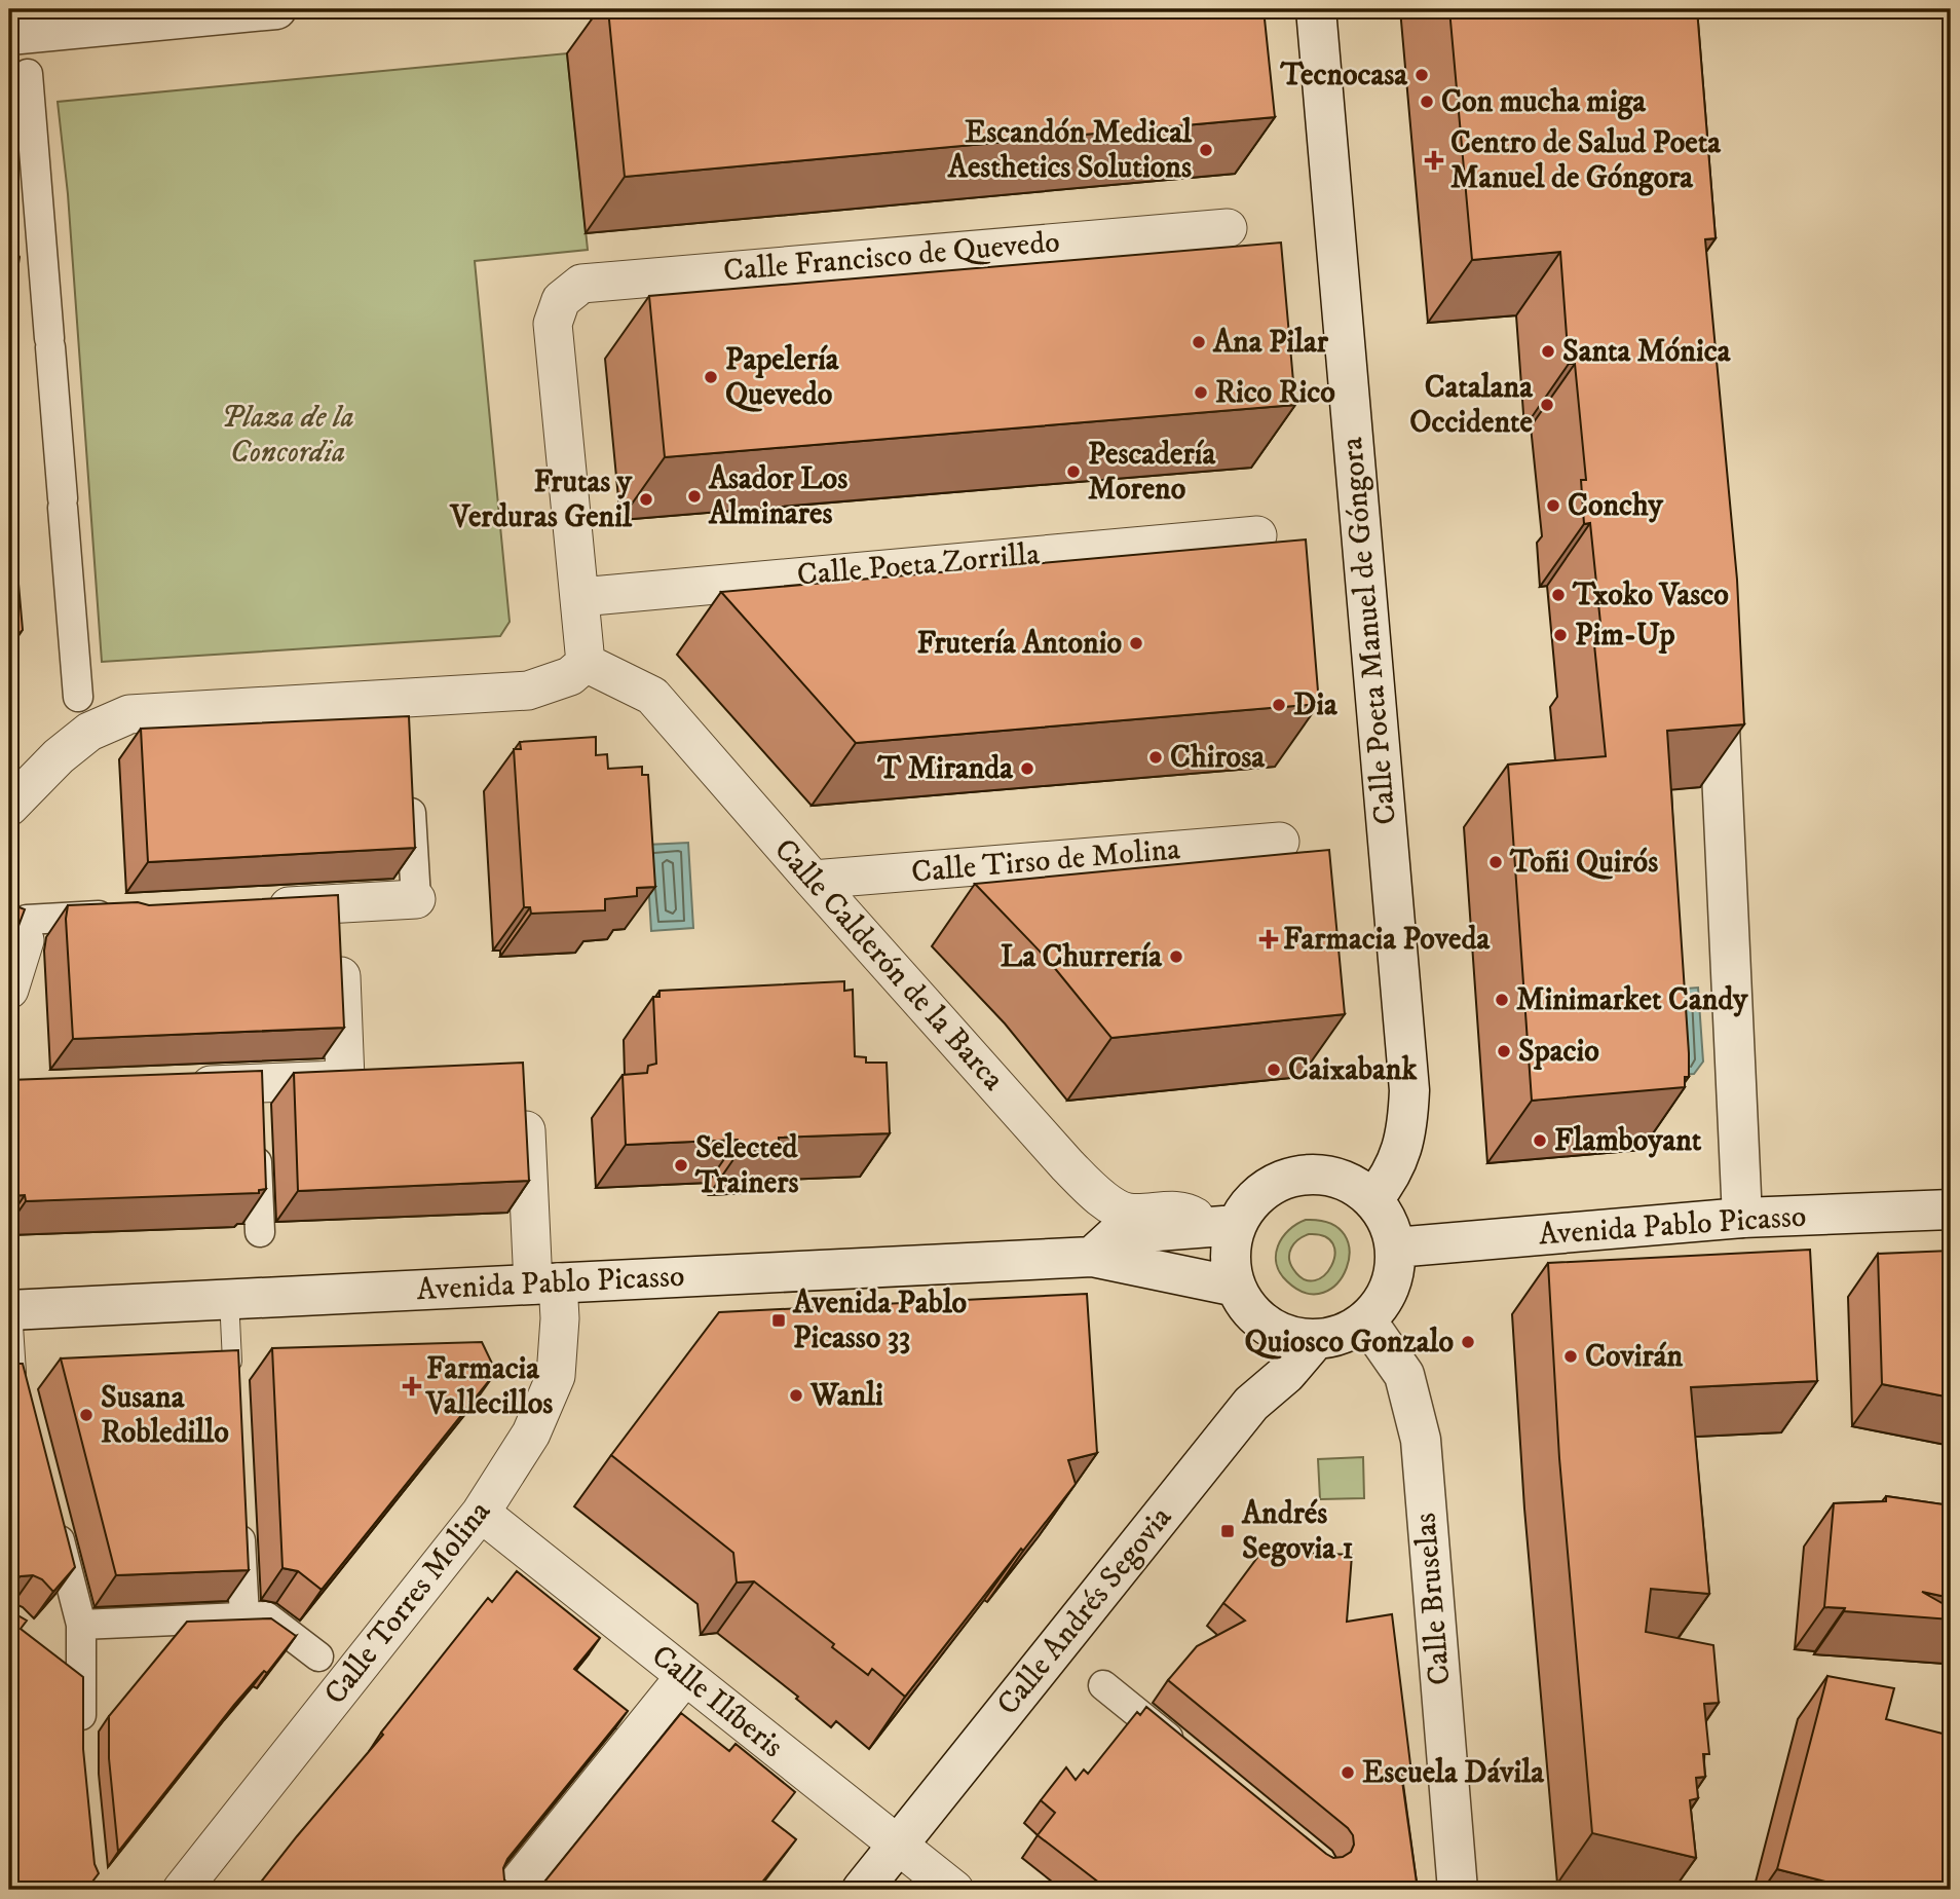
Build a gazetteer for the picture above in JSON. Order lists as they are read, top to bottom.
{
  "streets": {
    "main road": [
      "Calle Poeta Manuel de Góngora",
      "Avenida Pablo Picasso",
      "Calle Bruselas",
      "Calle Andrés Segovia"
    ],
    "street": [
      "Calle Francisco de Quevedo",
      "Calle Poeta Zorrilla",
      "Calle Tirso de Molina",
      "Calle Calderón de la Barca",
      "Calle Torres Molina",
      "Calle Ilíberis"
    ]
  },
  "crossings": [
    ["Calle Francisco de Quevedo", "Calle Poeta Zorrilla"],
    ["Calle Poeta Manuel de Góngora", "Calle Calderón de la Barca"],
    ["Calle Poeta Manuel de Góngora", "Avenida Pablo Picasso"],
    ["Calle Poeta Manuel de Góngora", "Calle Bruselas"],
    ["Calle Poeta Manuel de Góngora", "Calle Andrés Segovia"],
    ["Calle Tirso de Molina", "Calle Calderón de la Barca"],
    ["Calle Calderón de la Barca", "Avenida Pablo Picasso"],
    ["Calle Calderón de la Barca", "Calle Bruselas"],
    ["Calle Calderón de la Barca", "Calle Andrés Segovia"],
    ["Avenida Pablo Picasso", "Calle Bruselas"],
    ["Avenida Pablo Picasso", "Calle Torres Molina"],
    ["Avenida Pablo Picasso", "Calle Andrés Segovia"],
    ["Calle Bruselas", "Calle Andrés Segovia"],
    ["Calle Torres Molina", "Calle Ilíberis"],
    ["Calle Andrés Segovia", "Calle Ilíberis"]
  ],
  "parks": ["Plaza de la Concordia"],
  "places": {
    "other": [
      "Tecnocasa",
      "Con mucha miga",
      "Escandón Medical Aesthetics Solutions",
      "Ana Pilar",
      "Santa Mónica",
      "Papelería Quevedo",
      "Rico Rico",
      "Catalana Occidente",
      "Pescadería Moreno",
      "Asador Los Alminares",
      "Frutas y Verduras Genil",
      "Conchy",
      "Txoko Vasco",
      "Pim-Up",
      "Frutería Antonio",
      "Dia",
      "Chirosa",
      "T Miranda",
      "Toñi Quirós",
      "La Churrería",
      "Minimarket Candy",
      "Spacio",
      "Caixabank",
      "Flamboyant",
      "Selected Trainers",
      "Quiosco Gonzalo",
      "Covirán",
      "Wanli",
      "Susana Robledillo",
      "Escuela Dávila"
    ],
    "health": ["Centro de Salud Poeta Manuel de Góngora", "Farmacia Poveda", "Farmacia Vallecillos"],
    "transit": ["Avenida Pablo Picasso 33", "Andrés Segovia 1"]
  }
}
